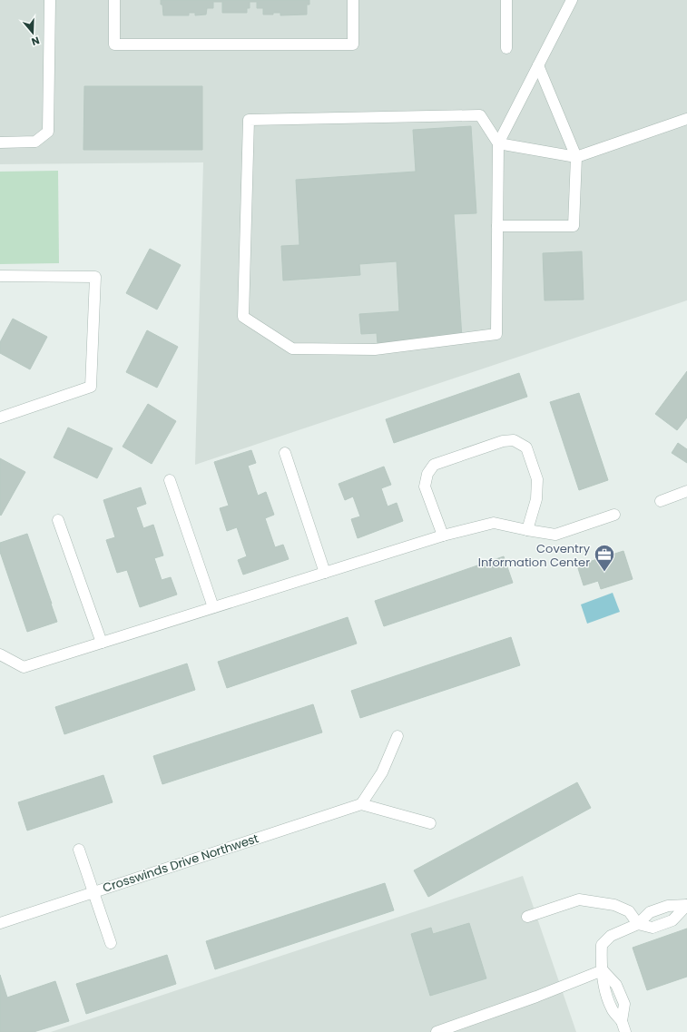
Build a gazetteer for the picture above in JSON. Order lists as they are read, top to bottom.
{
  "streets": {
    "street": ["Crosswinds Drive Northwest"]
  },
  "places": {
    "office": ["Coventry Information Center"]
  },
  "north": "bottom"
}
